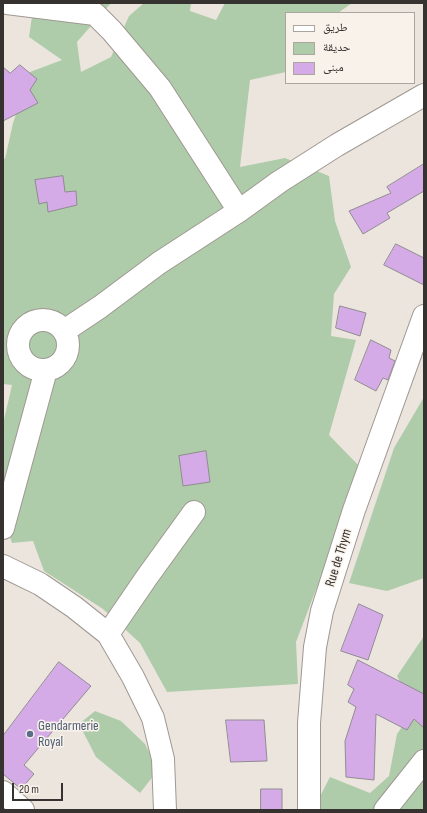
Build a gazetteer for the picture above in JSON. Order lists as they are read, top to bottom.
{
  "streets": {
    "street": ["Rue de Thym"]
  },
  "places": ["Gendarmerie Royal"],
  "legend": ["طريق", "حديقة", "مبنى"],
  "scale_bar": "20 m"
}
